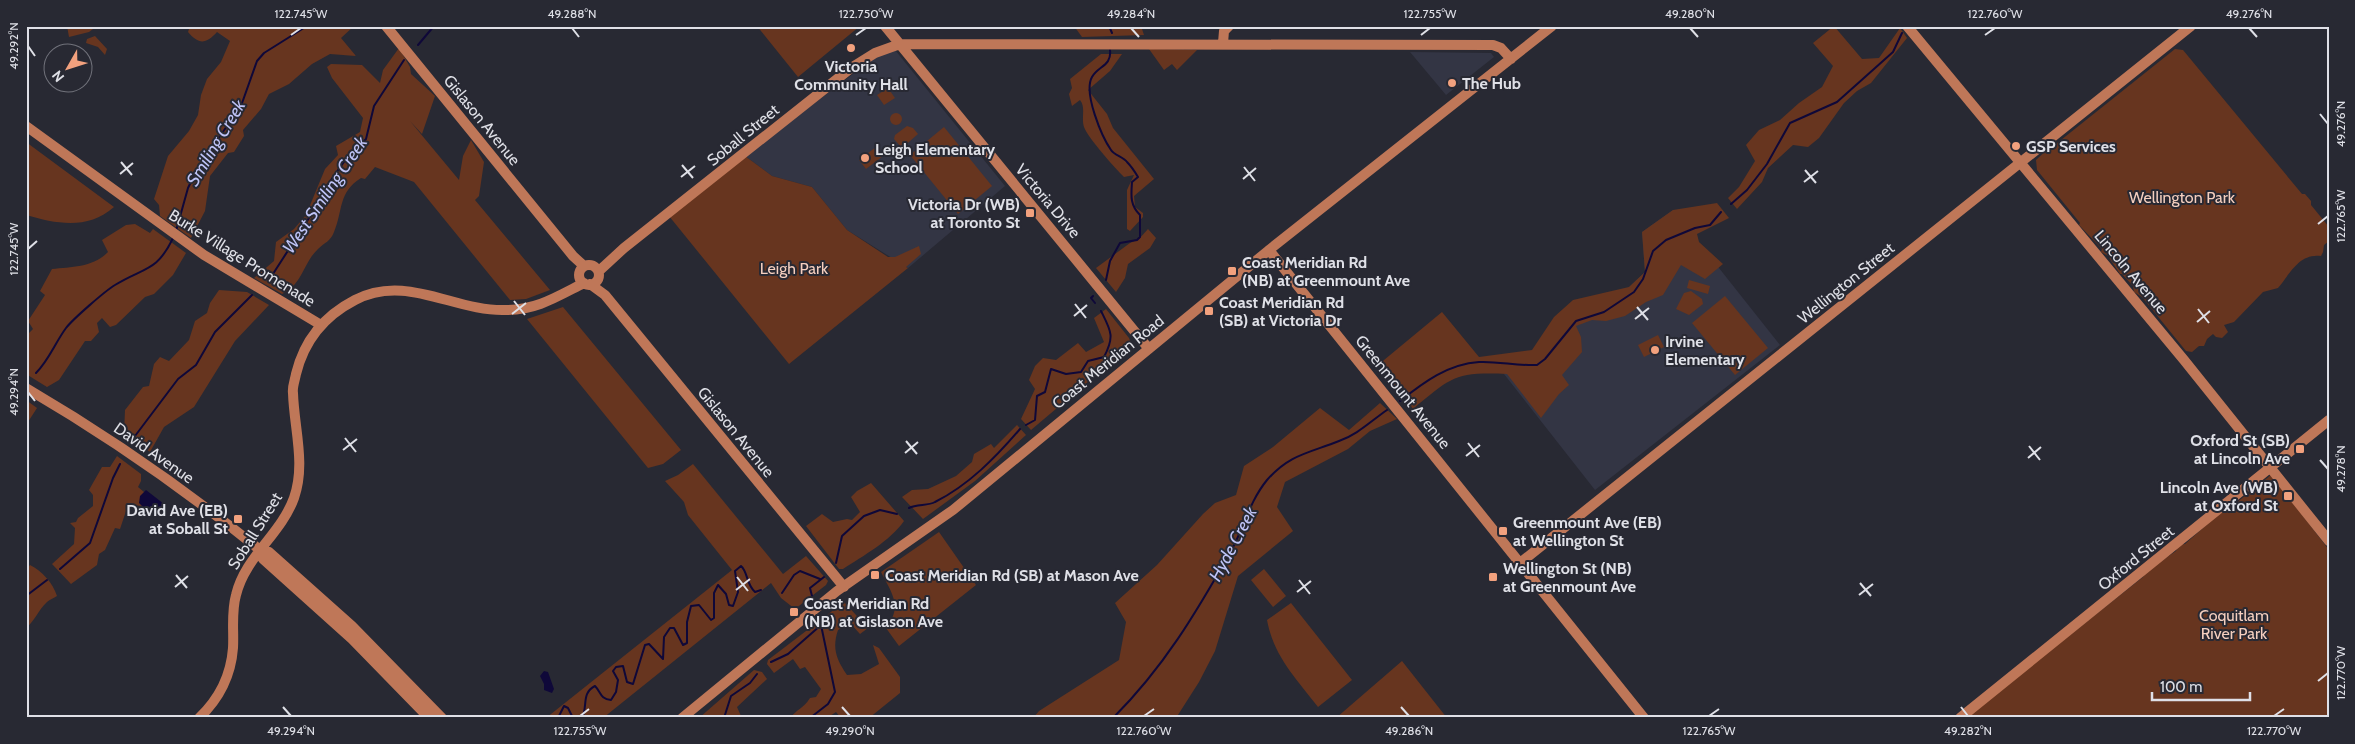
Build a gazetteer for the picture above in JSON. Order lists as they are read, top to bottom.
{
  "streets": {
    "street": [
      "Gislason Avenue",
      "Soball Street",
      "Victoria Drive",
      "Burke Village Promenade",
      "Lincoln Avenue",
      "Wellington Street",
      "Coast Meridian Road",
      "Greenmount Avenue",
      "David Avenue",
      "Oxford Street"
    ]
  },
  "crossings": [
    ["Gislason Avenue", "Soball Street"],
    ["Gislason Avenue", "Coast Meridian Road"],
    ["Soball Street", "Victoria Drive"],
    ["Soball Street", "Burke Village Promenade"],
    ["Soball Street", "Coast Meridian Road"],
    ["Soball Street", "David Avenue"],
    ["Victoria Drive", "Coast Meridian Road"],
    ["Lincoln Avenue", "Wellington Street"],
    ["Lincoln Avenue", "Oxford Street"],
    ["Wellington Street", "Greenmount Avenue"],
    ["Coast Meridian Road", "Greenmount Avenue"]
  ],
  "water": ["Smiling Creek", "West Smiling Creek", "Hyde Creek"],
  "parks": ["Wellington Park", "Leigh Park", "Coquitlam River Park"],
  "places": {
    "other": [
      "Victoria Community Hall",
      "The Hub",
      "GSP Services",
      "Leigh Elementary School",
      "Irvine Elementary"
    ],
    "transit": [
      "Victoria Dr (WB) at Toronto St",
      "Coast Meridian Rd (NB) at Greenmount Ave",
      "Coast Meridian Rd (SB) at Victoria Dr",
      "Oxford St (SB) at Lincoln Ave",
      "Lincoln Ave (WB) at Oxford St",
      "David Ave (EB) at Soball St",
      "Greenmount Ave (EB) at Wellington St",
      "Coast Meridian Rd (SB) at Mason Ave",
      "Wellington St (NB) at Greenmount Ave",
      "Coast Meridian Rd (NB) at Gislason Ave"
    ]
  },
  "scale_bar": "100 m",
  "north": "bottom left",
  "coordinates": [
    "122.745°W",
    "49.288°N",
    "122.750°W",
    "49.284°N",
    "122.755°W",
    "49.280°N",
    "122.760°W",
    "49.276°N",
    "49.292°N",
    "122.765°W",
    "49.294°N",
    "49.278°N",
    "122.770°W",
    "49.290°N",
    "49.286°N",
    "49.282°N"
  ]
}
